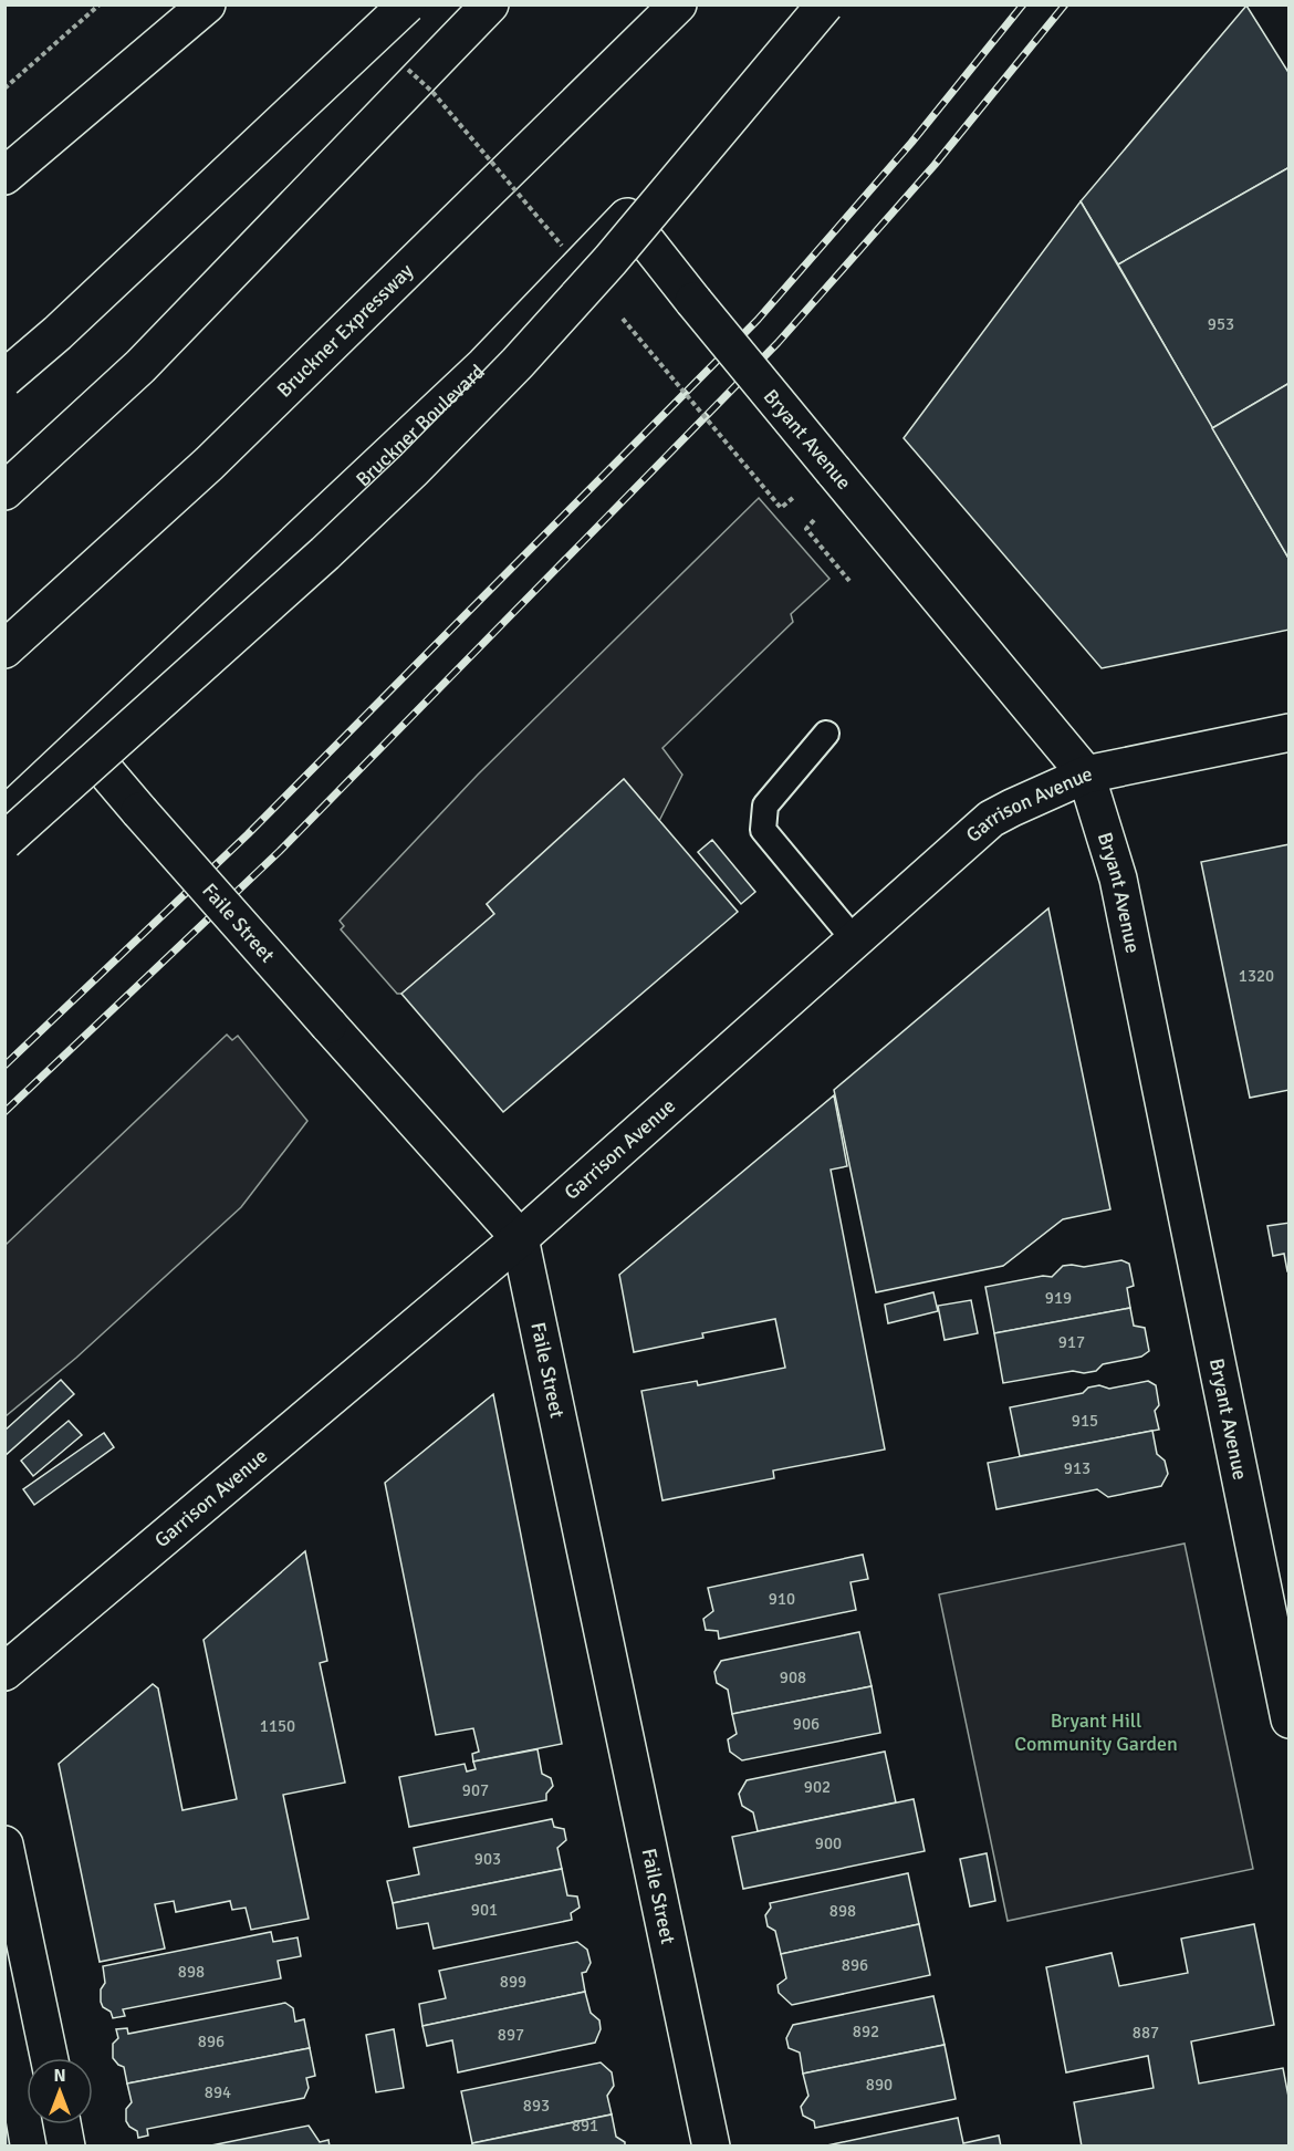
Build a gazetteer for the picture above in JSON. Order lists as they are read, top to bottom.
{
  "streets": {
    "main road": [
      "Bruckner Expressway",
      "Bruckner Boulevard",
      "Bryant Avenue",
      "Garrison Avenue",
      "Faile Street"
    ]
  },
  "crossings": [
    ["Bruckner Boulevard", "Bryant Avenue"],
    ["Bruckner Boulevard", "Faile Street"],
    ["Bryant Avenue", "Garrison Avenue"],
    ["Garrison Avenue", "Faile Street"]
  ],
  "parks": ["Bryant Hill Community Garden"],
  "house_numbers": [
    "953",
    "1320",
    "919",
    "917",
    "915",
    "913",
    "910",
    "908",
    "906",
    "1150",
    "902",
    "907",
    "900",
    "903",
    "901",
    "898",
    "896",
    "898",
    "899",
    "892",
    "887",
    "897",
    "896",
    "890",
    "894",
    "893",
    "891"
  ],
  "north": "top"
}
